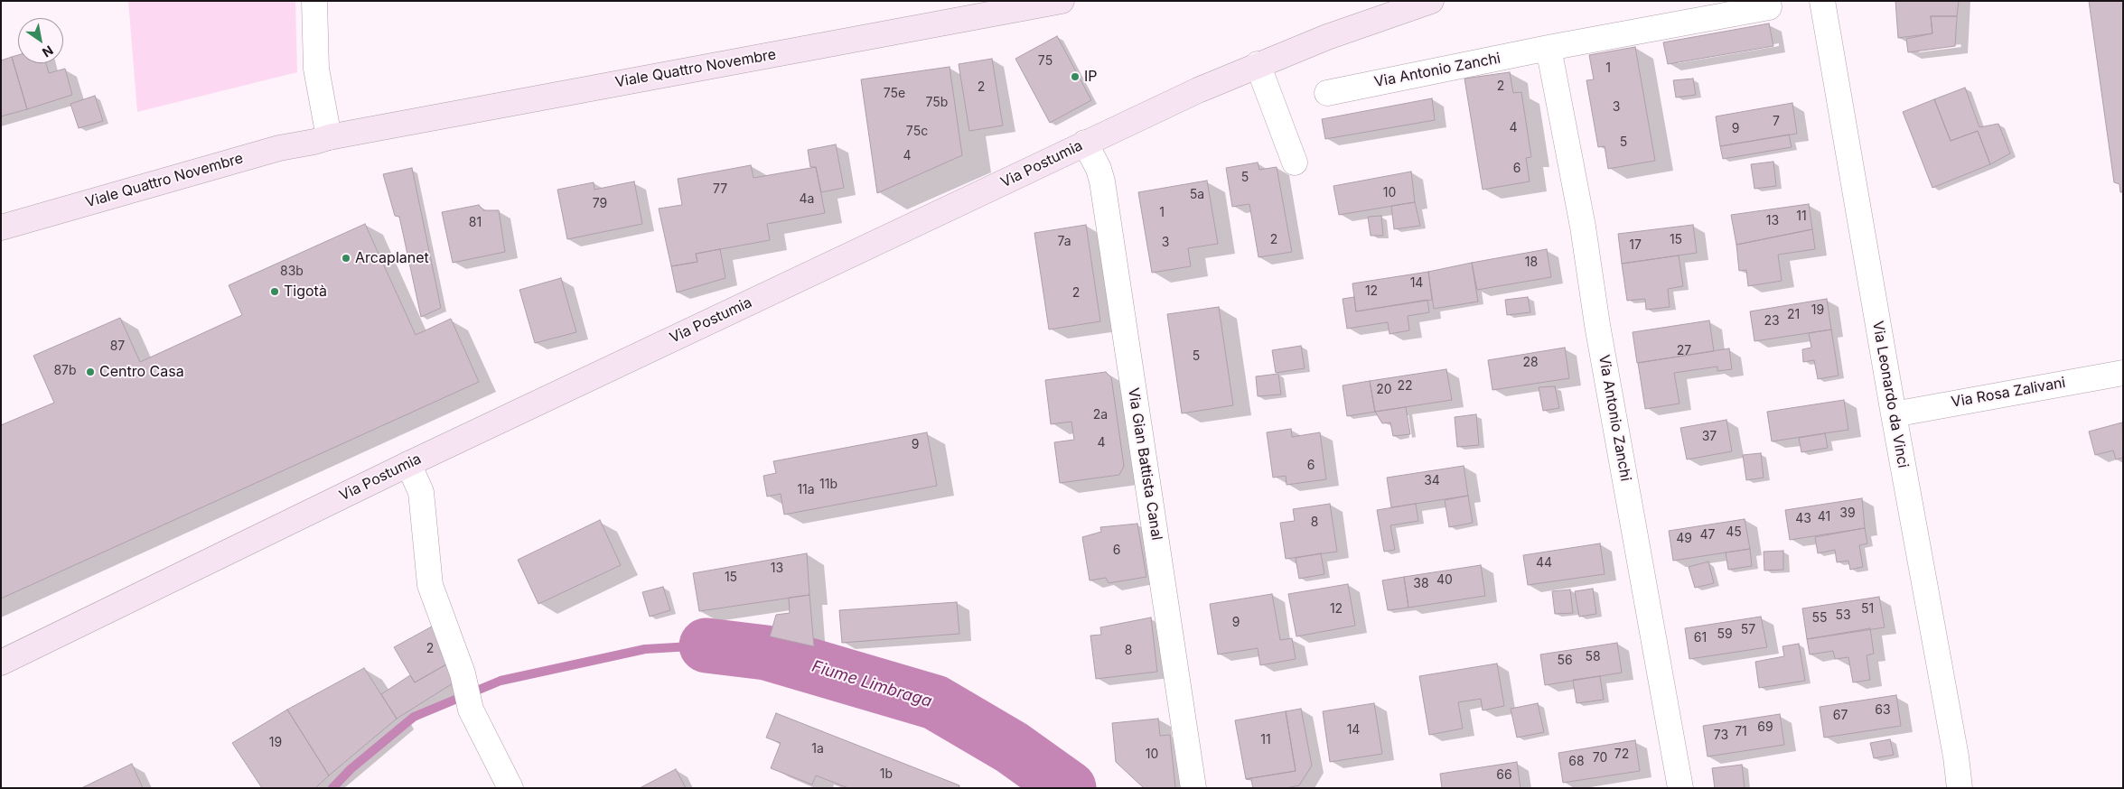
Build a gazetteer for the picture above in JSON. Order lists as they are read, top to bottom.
{
  "streets": {
    "street": [
      "Viale Quattro Novembre",
      "Via Antonio Zanchi",
      "Via Postumia",
      "Via Rosa Zalivani",
      "Via Leonardo da Vinci",
      "Via Gian Battista Canal"
    ]
  },
  "crossings": [
    ["Via Postumia", "Via Gian Battista Canal"],
    ["Via Rosa Zalivani", "Via Leonardo da Vinci"]
  ],
  "water": ["Fiume Limbraga"],
  "places": [
    "IP",
    "Arcaplanet",
    "Tigotà",
    "Centro Casa"
  ],
  "house_numbers": [
    "75",
    "1",
    "2",
    "2",
    "75e",
    "75b",
    "3",
    "7",
    "4",
    "9",
    "75c",
    "5",
    "4",
    "6",
    "5",
    "77",
    "10",
    "5a",
    "4a",
    "79",
    "1",
    "11",
    "13",
    "81",
    "2",
    "15",
    "7a",
    "3",
    "17",
    "18",
    "83b",
    "14",
    "12",
    "2",
    "19",
    "21",
    "23",
    "87",
    "27",
    "5",
    "28",
    "87b",
    "22",
    "20",
    "2a",
    "37",
    "4",
    "9",
    "6",
    "34",
    "11b",
    "11a",
    "39",
    "41",
    "43",
    "8",
    "45",
    "47",
    "49",
    "6",
    "44",
    "13",
    "15",
    "40",
    "38",
    "12",
    "51",
    "53",
    "55",
    "9",
    "57",
    "59",
    "61",
    "2",
    "8",
    "58",
    "56",
    "63",
    "67",
    "69",
    "14",
    "71",
    "73",
    "11",
    "19",
    "1a",
    "10",
    "72",
    "70",
    "68",
    "1b",
    "66"
  ],
  "north": "bottom right"
}
